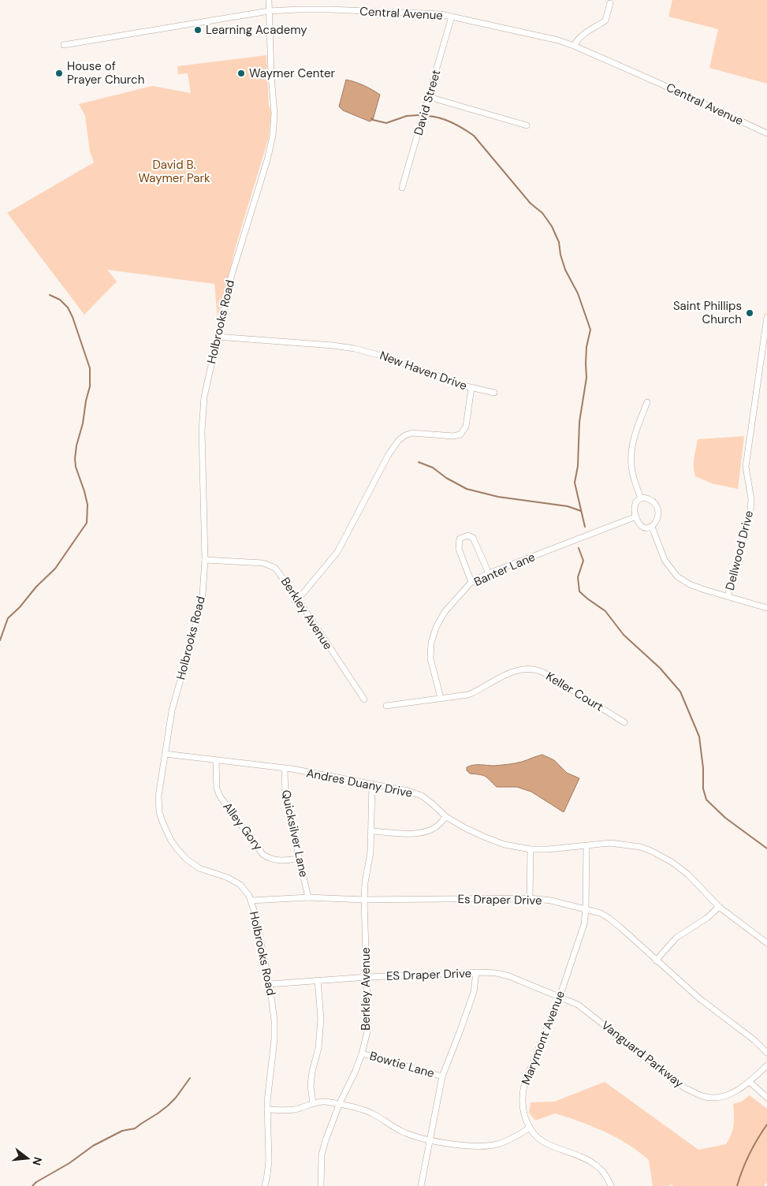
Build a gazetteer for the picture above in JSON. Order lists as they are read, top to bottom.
{
  "streets": {
    "street": [
      "Central Avenue",
      "David Street",
      "Holbrooks Road",
      "New Haven Drive",
      "Dellwood Drive",
      "Banter Lane",
      "Berkley Avenue",
      "Keller Court",
      "Andres Duany Drive",
      "Alley Gory",
      "Quicksilver Lane",
      "Es Draper Drive",
      "ES Draper Drive",
      "Marymont Avenue",
      "Vanguard Parkway",
      "Bowtie Lane"
    ]
  },
  "crossings": [
    ["Central Avenue", "David Street"],
    ["Central Avenue", "Holbrooks Road"],
    ["Holbrooks Road", "New Haven Drive"],
    ["Holbrooks Road", "Berkley Avenue"],
    ["Holbrooks Road", "Andres Duany Drive"],
    ["Holbrooks Road", "Es Draper Drive"],
    ["Holbrooks Road", "ES Draper Drive"],
    ["New Haven Drive", "Berkley Avenue"],
    ["Banter Lane", "Keller Court"],
    ["Berkley Avenue", "Andres Duany Drive"],
    ["Berkley Avenue", "Es Draper Drive"],
    ["Berkley Avenue", "ES Draper Drive"],
    ["Berkley Avenue", "Bowtie Lane"],
    ["Andres Duany Drive", "Alley Gory"],
    ["Andres Duany Drive", "Quicksilver Lane"],
    ["Andres Duany Drive", "Marymont Avenue"],
    ["Alley Gory", "Quicksilver Lane"],
    ["Quicksilver Lane", "Es Draper Drive"],
    ["Es Draper Drive", "Marymont Avenue"],
    ["ES Draper Drive", "Marymont Avenue"],
    ["ES Draper Drive", "Vanguard Parkway"],
    ["Marymont Avenue", "Vanguard Parkway"]
  ],
  "parks": ["David B. Waymer Park"],
  "places": [
    "Learning Academy",
    "House of Prayer Church",
    "Waymer Center",
    "Saint Phillips Church"
  ],
  "north": "right"
}
